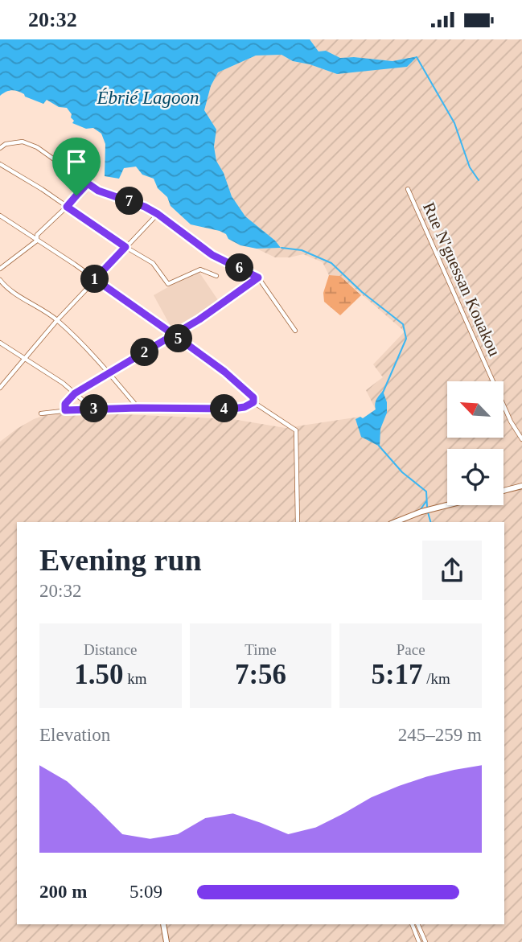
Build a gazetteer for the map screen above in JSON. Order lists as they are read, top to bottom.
{
  "streets": {
    "street": ["Rue N'guessan Kouakou"]
  },
  "water": ["Ébrié Lagoon"],
  "north": "top left",
  "page": {
    "status": "20:32",
    "pins": [
      "7",
      "6",
      "1",
      "5",
      "2",
      "3",
      "4"
    ],
    "heading": ["Evening run", "20:32"],
    "stats": [
      ["Distance", "1.50 km"],
      ["Time", "7:56"],
      ["Pace", "5:17 /km"]
    ],
    "chart": ["Elevation", "245–259 m"],
    "list": [
      {
        "name": "200 m",
        "note": "5:09"
      }
    ]
  }
}
